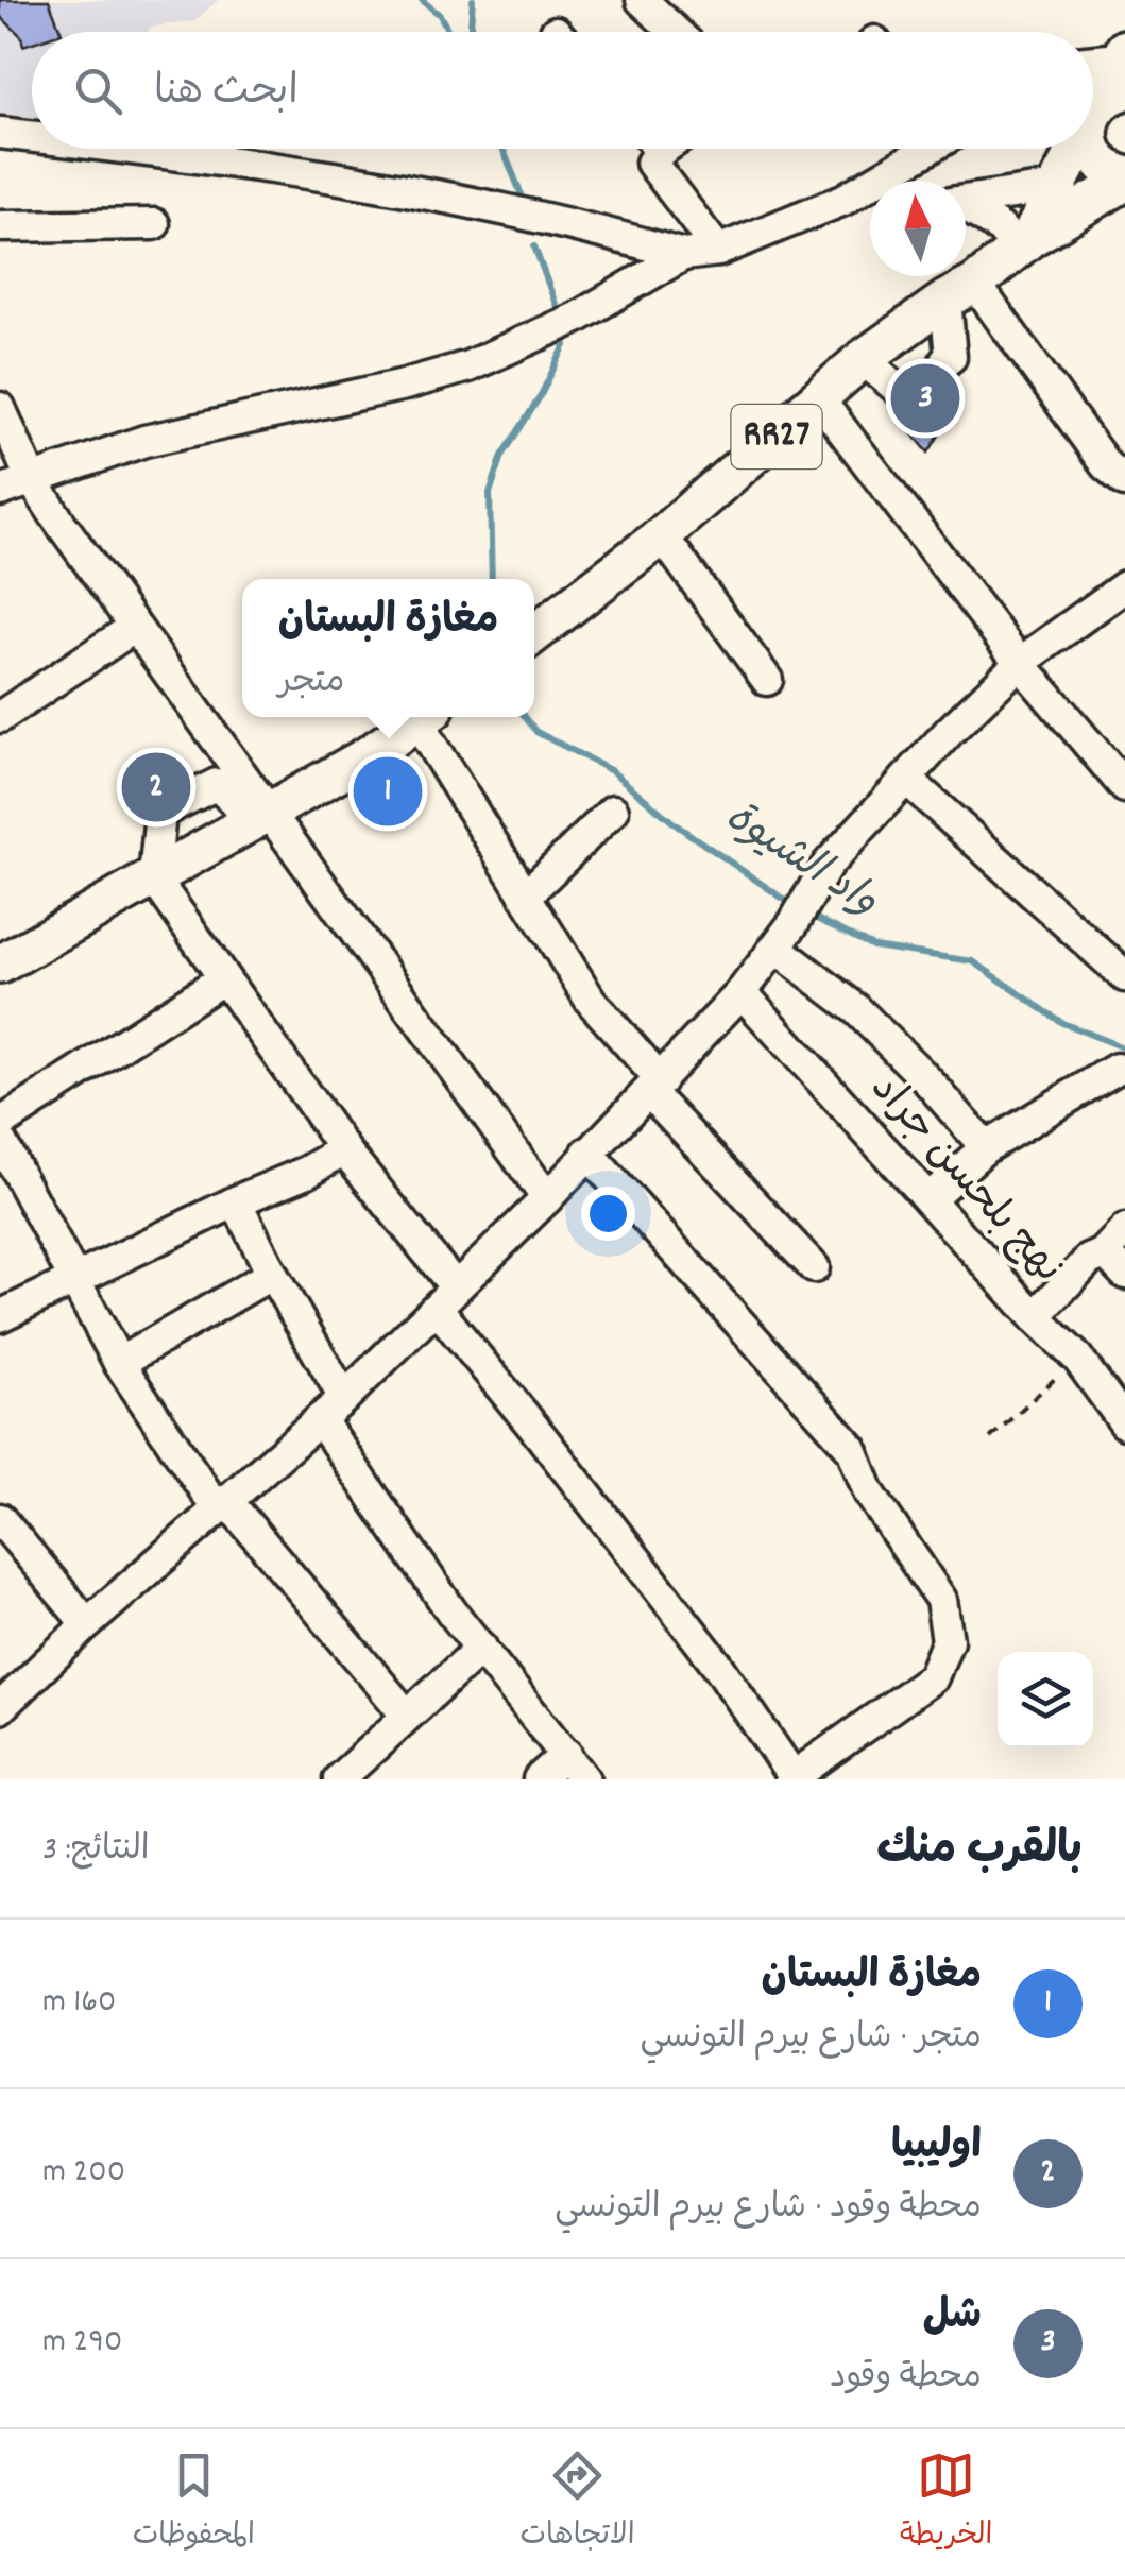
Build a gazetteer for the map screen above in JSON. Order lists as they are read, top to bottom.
{
  "streets": {
    "main road": ["RR27"],
    "street": ["نهج بلحسن جراد"]
  },
  "water": ["واد الشيوة"],
  "north": "top",
  "page": {
    "search": "ابحث هنا",
    "pins": ["3", "2", "1"],
    "popup": ["مغازة البستان", "متجر"],
    "heading": ["بالقرب منك", "النتائج: 3"],
    "list": [
      {
        "mark": "1",
        "name": "مغازة البستان",
        "note": "متجر · شارع بيرم التونسي",
        "value": "160 m"
      },
      {
        "mark": "2",
        "name": "اوليبيا",
        "note": "محطة وقود · شارع بيرم التونسي",
        "value": "200 m"
      },
      {
        "mark": "3",
        "name": "شل",
        "note": "محطة وقود",
        "value": "290 m"
      }
    ],
    "nav": ["الخريطة", "الاتجاهات", "المحفوظات"]
  }
}
